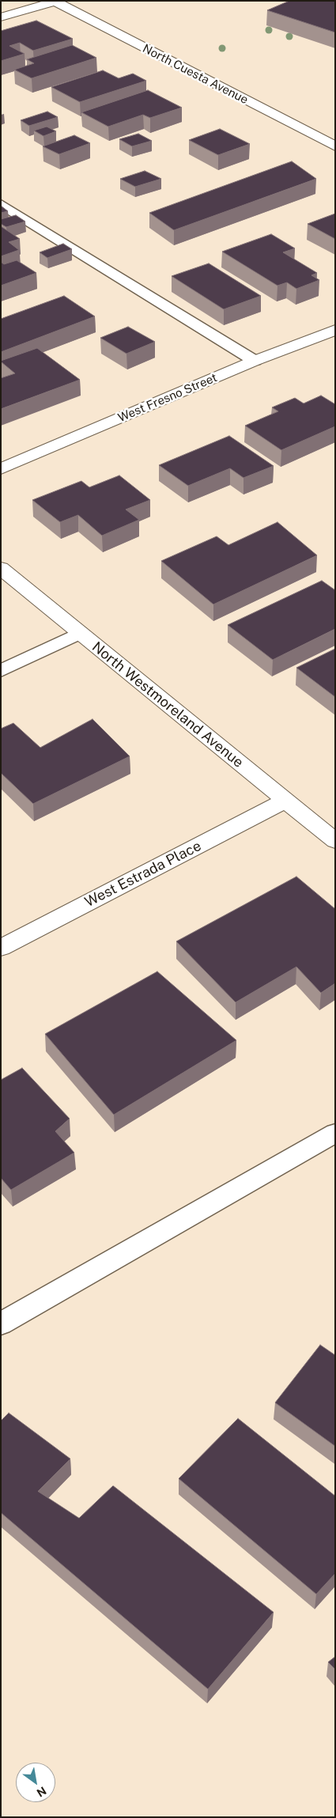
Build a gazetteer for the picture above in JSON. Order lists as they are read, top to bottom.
{
  "streets": {
    "street": [
      "North Cuesta Avenue",
      "West Fresno Street",
      "North Westmoreland Avenue",
      "West Estrada Place"
    ]
  },
  "crossings": [
    ["North Westmoreland Avenue", "West Estrada Place"]
  ],
  "north": "bottom right"
}
